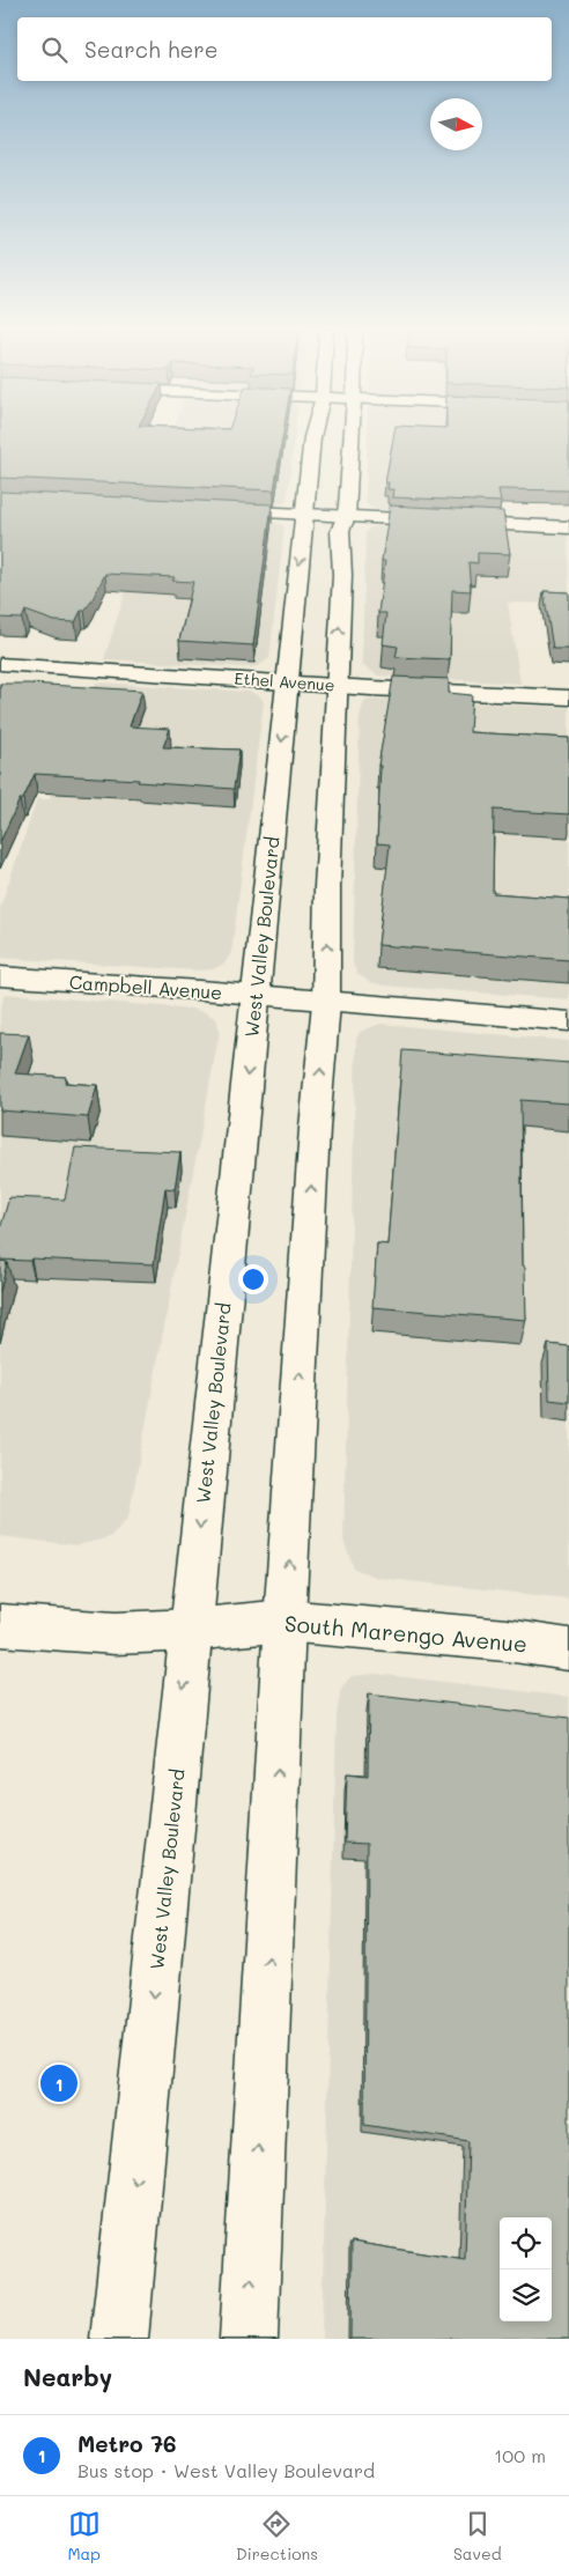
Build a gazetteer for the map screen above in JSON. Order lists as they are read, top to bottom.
{
  "streets": {
    "main road": [
      "Ethel Avenue",
      "West Valley Boulevard",
      "Campbell Avenue",
      "South Marengo Avenue"
    ]
  },
  "crossings": [
    ["Ethel Avenue", "West Valley Boulevard"],
    ["West Valley Boulevard", "Campbell Avenue"],
    ["West Valley Boulevard", "South Marengo Avenue"]
  ],
  "north": "right",
  "page": {
    "search": "Search here",
    "pins": "1",
    "heading": "Nearby",
    "list": [
      {
        "mark": "1",
        "name": "Metro 76",
        "note": "Bus stop · West Valley Boulevard",
        "value": "100 m"
      }
    ],
    "nav": ["Map", "Directions", "Saved"]
  }
}
